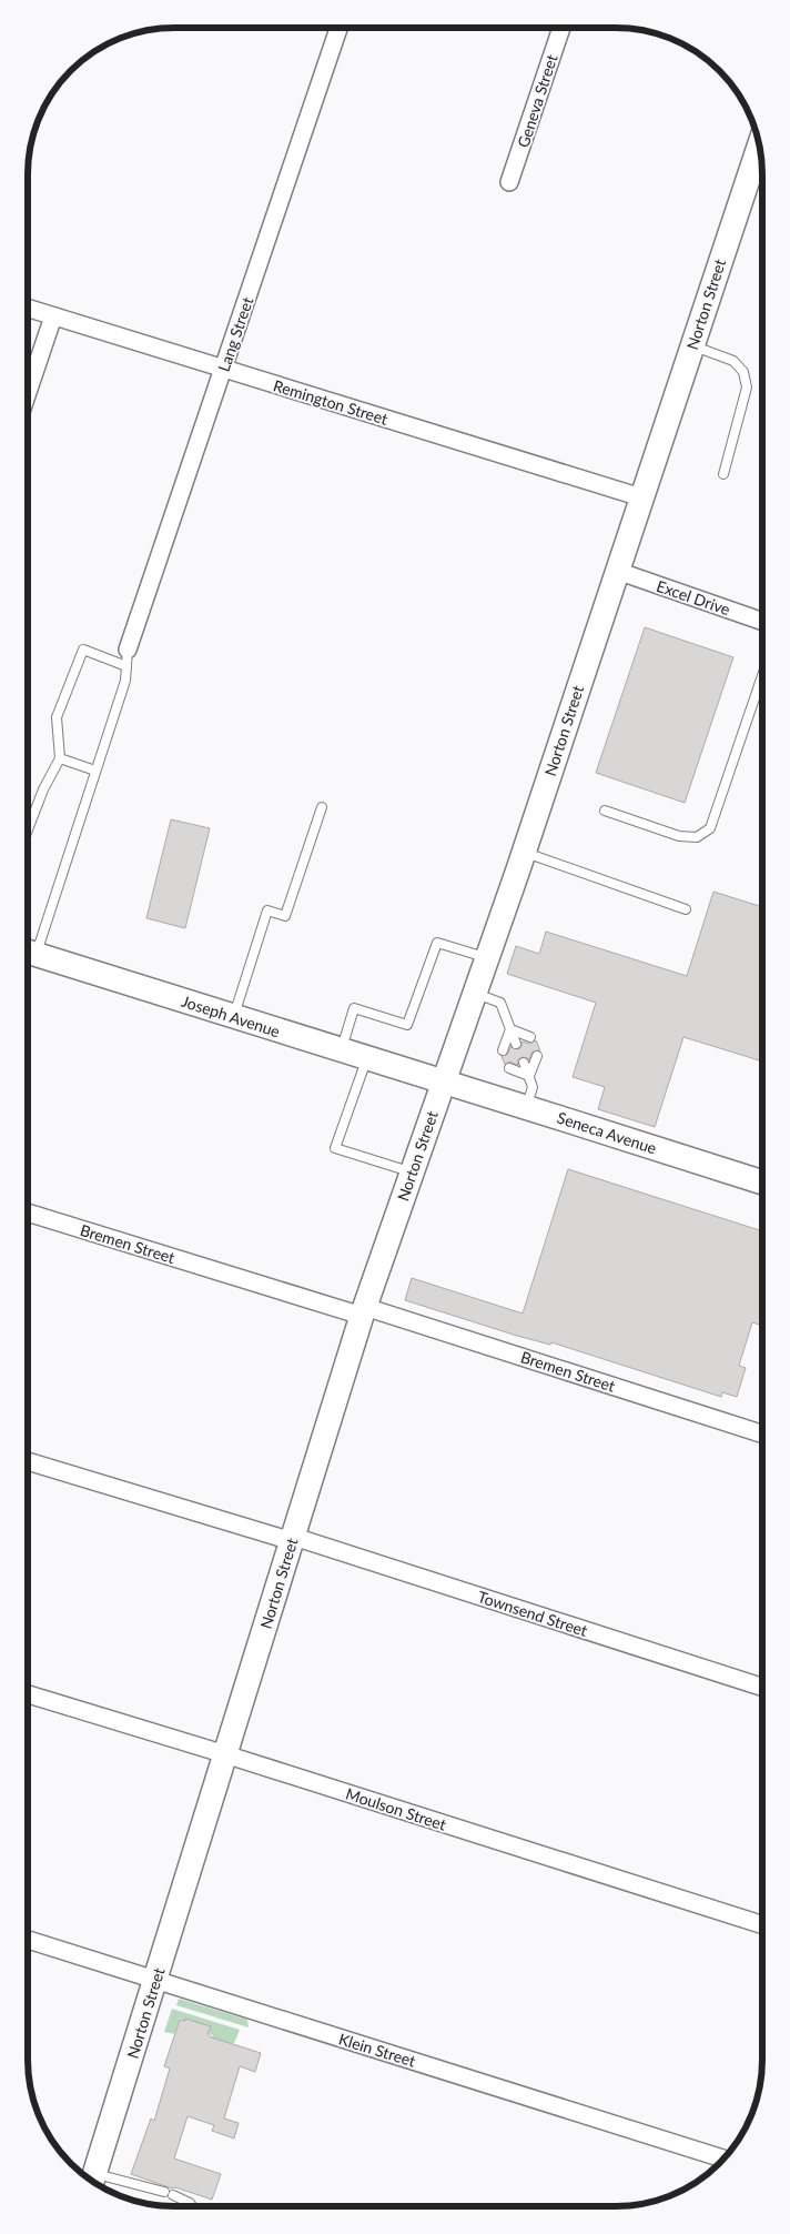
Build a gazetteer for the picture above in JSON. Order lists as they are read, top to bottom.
{
  "streets": {
    "main road": ["Norton Street", "Joseph Avenue", "Seneca Avenue"],
    "street": [
      "Geneva Street",
      "Lang Street",
      "Remington Street",
      "Excel Drive",
      "Bremen Street",
      "Townsend Street",
      "Moulson Street",
      "Klein Street"
    ]
  },
  "crossings": [
    ["Norton Street", "Remington Street"],
    ["Norton Street", "Excel Drive"],
    ["Norton Street", "Joseph Avenue"],
    ["Norton Street", "Seneca Avenue"],
    ["Norton Street", "Bremen Street"],
    ["Norton Street", "Townsend Street"],
    ["Norton Street", "Moulson Street"],
    ["Norton Street", "Klein Street"],
    ["Lang Street", "Remington Street"],
    ["Joseph Avenue", "Seneca Avenue"]
  ]
}
